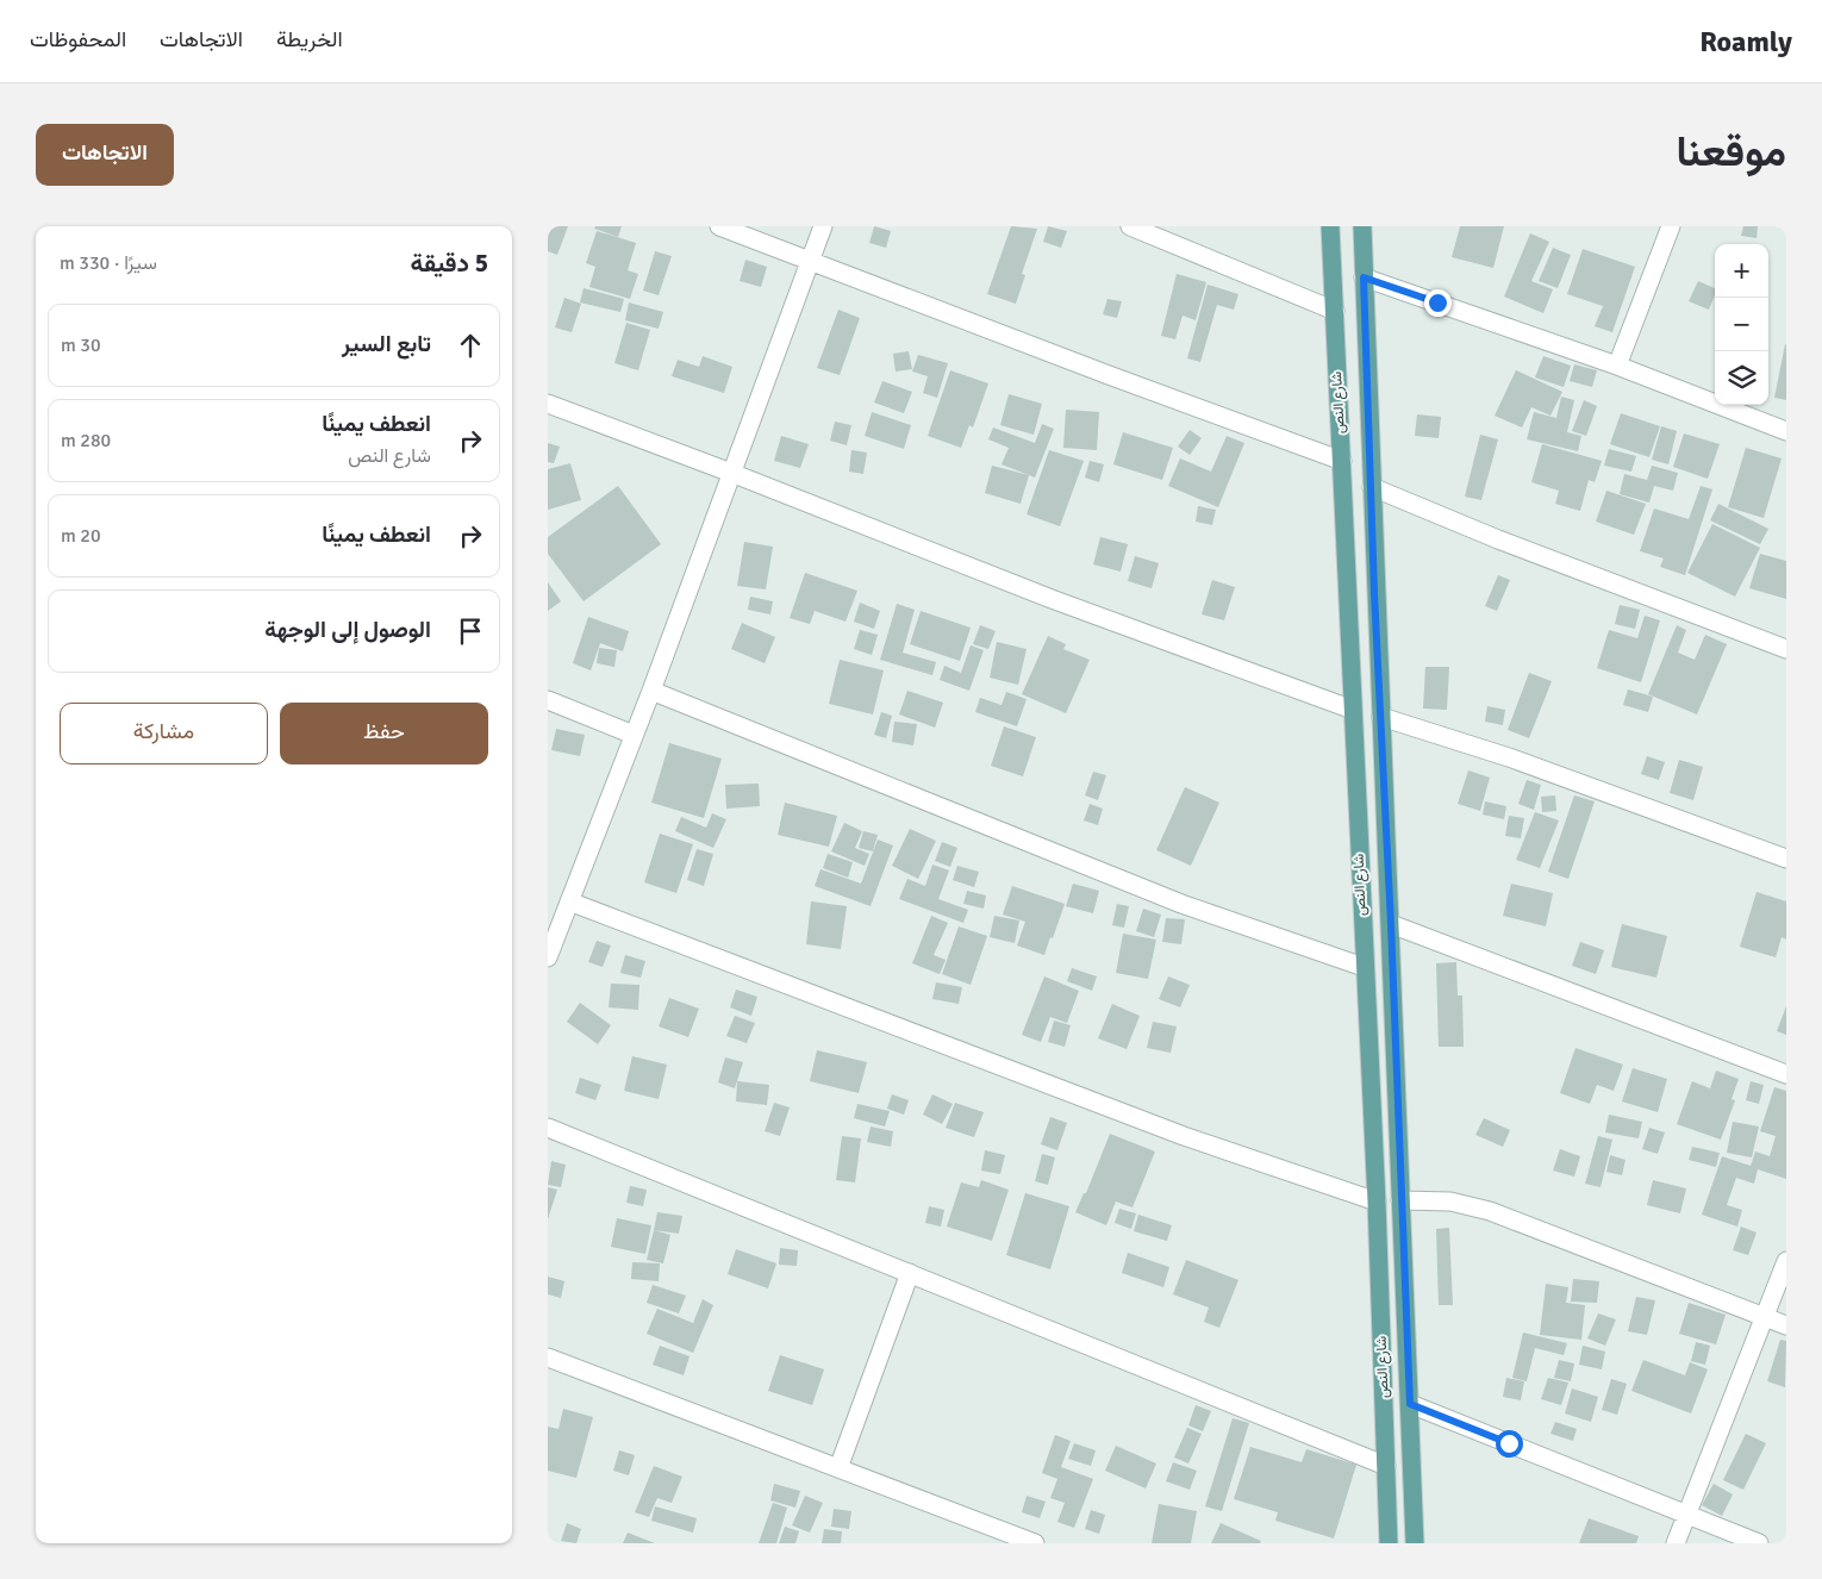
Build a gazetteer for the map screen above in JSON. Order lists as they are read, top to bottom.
{
  "streets": {
    "main road": ["شارع النص"]
  },
  "page": {
    "header": "Roamly",
    "nav": ["الخريطة", "الاتجاهات", "المحفوظات"],
    "title": "موقعنا",
    "buttons": [
      "الاتجاهات",
      ["حفظ", "مشاركة"]
    ],
    "heading": ["5 دقيقة", "سيرًا · 330 m"],
    "map_buttons": ["+", "−"],
    "list": [
      ["تابع السير", "30 m"],
      ["انعطف يمينًا", "شارع النص", "280 m"],
      ["انعطف يمينًا", "20 m"],
      "الوصول إلى الوجهة"
    ]
  }
}
